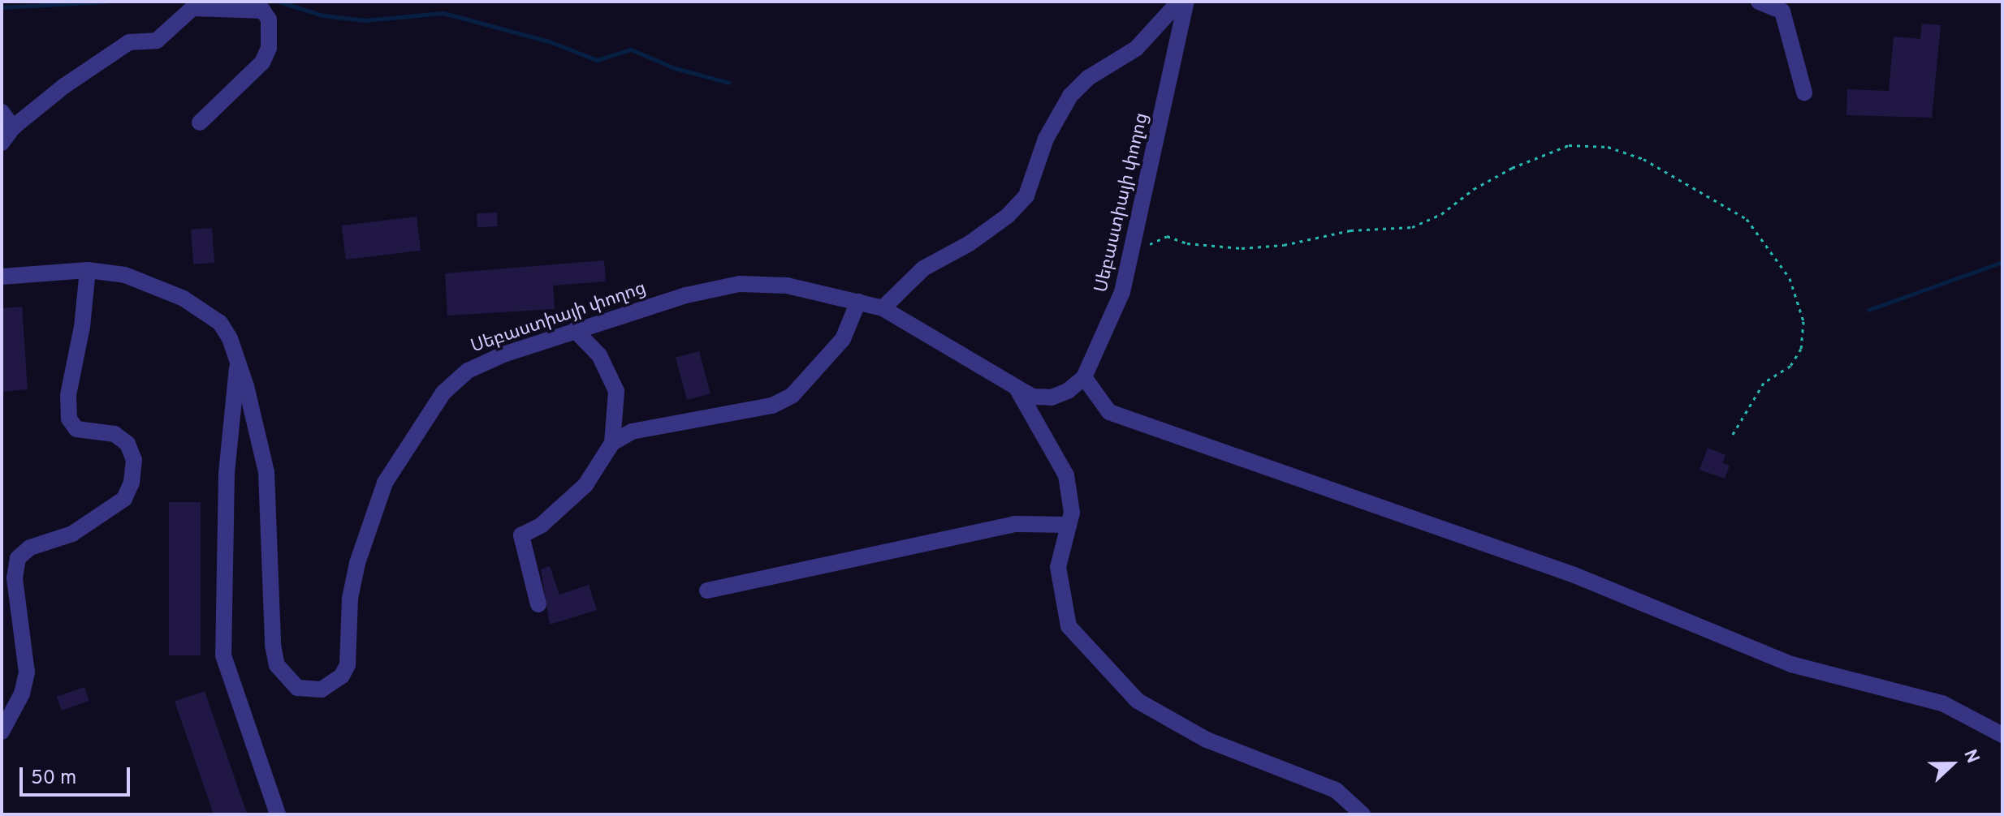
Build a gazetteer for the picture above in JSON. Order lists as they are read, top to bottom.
{
  "streets": {
    "street": ["Սեբաստիայի փողոց"]
  },
  "scale_bar": "50 m",
  "north": "right"
}
